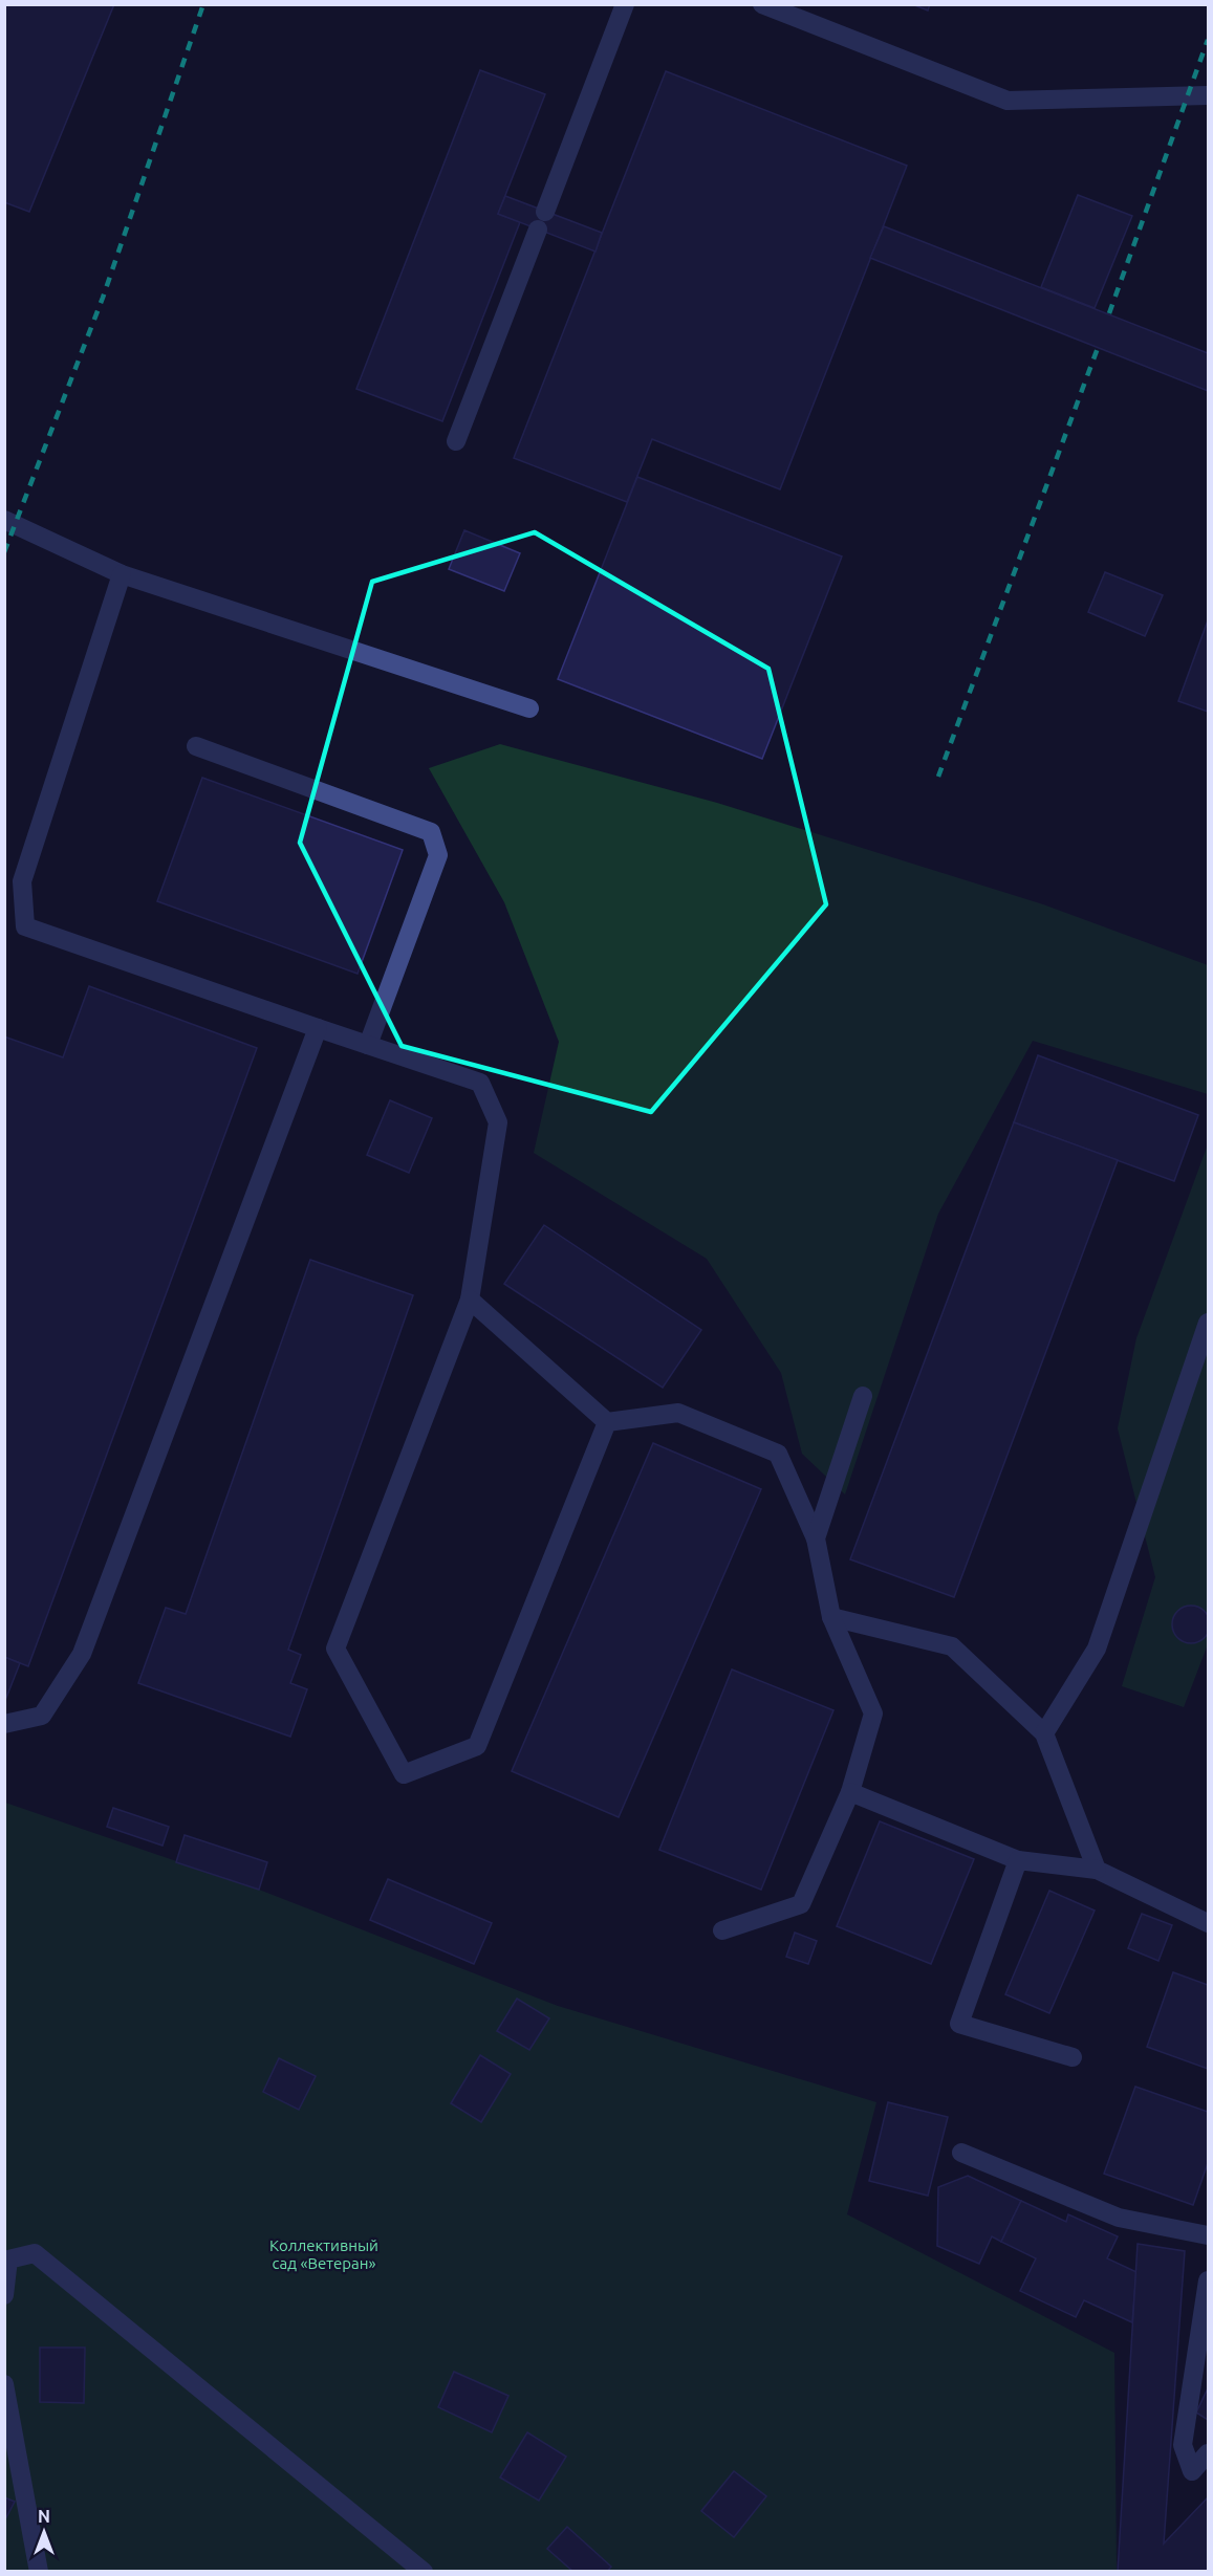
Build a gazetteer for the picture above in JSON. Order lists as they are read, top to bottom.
{
  "parks": ["Коллективный сад «Ветеран»"],
  "north": "top"
}
